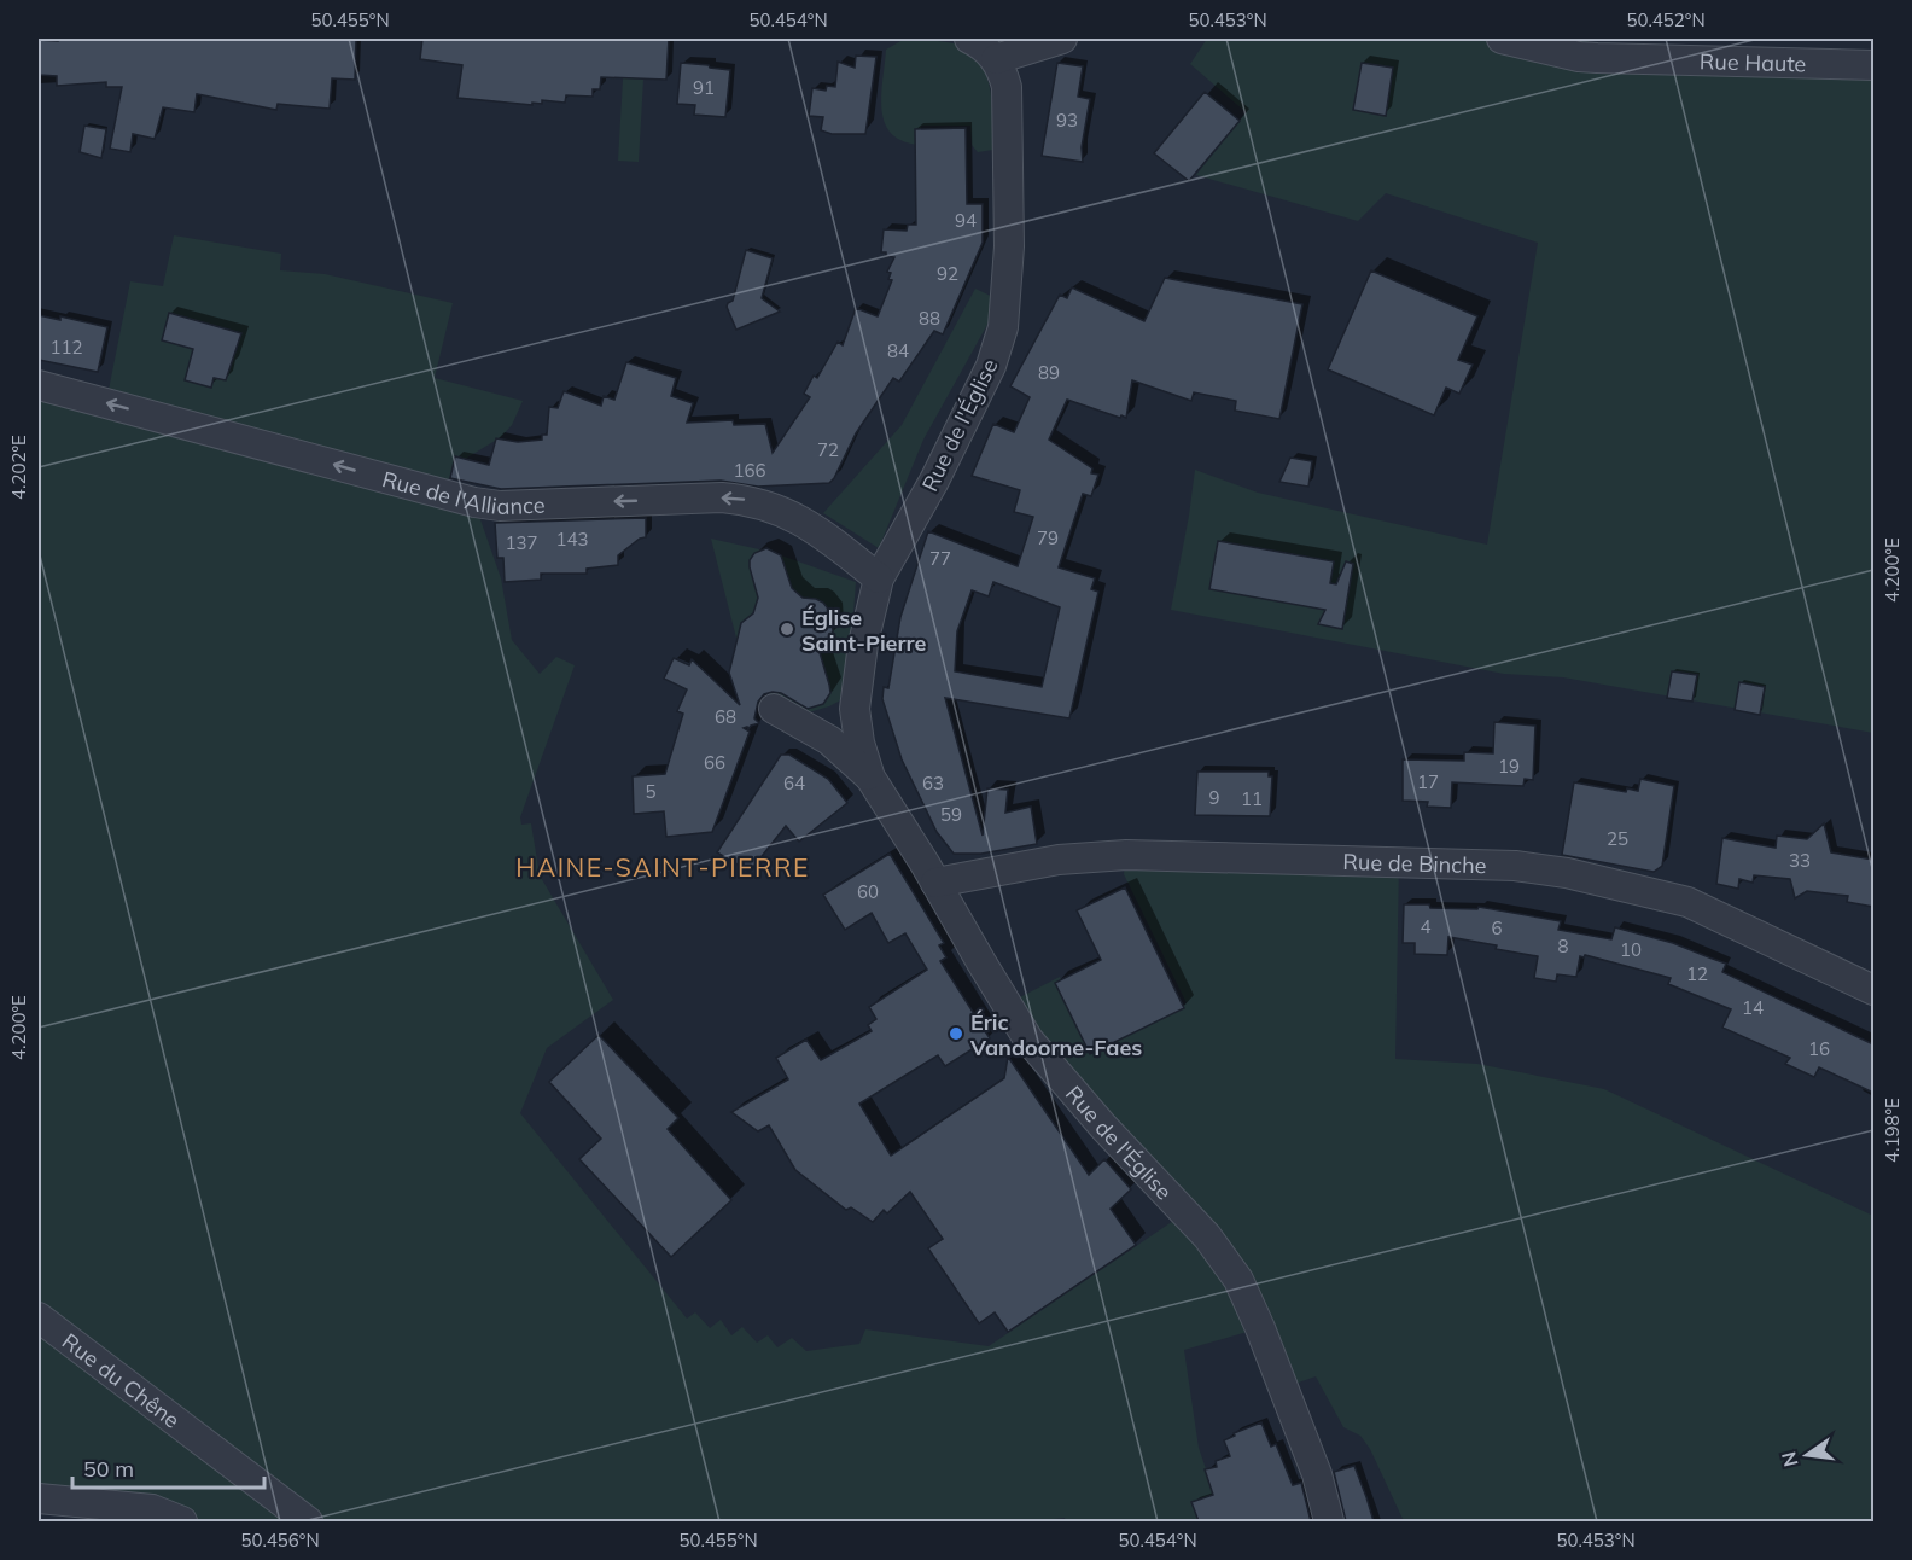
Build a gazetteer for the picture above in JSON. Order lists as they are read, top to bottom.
{
  "streets": {
    "street": [
      "Rue Haute",
      "Rue de l'Église",
      "Rue de l'Alliance",
      "Rue de Binche",
      "Rue du Chêne"
    ]
  },
  "crossings": [
    ["Rue de l'Église", "Rue de l'Alliance"],
    ["Rue de l'Église", "Rue de Binche"]
  ],
  "one_way": ["Rue de l'Alliance"],
  "districts": ["HAINE-SAINT-PIERRE"],
  "places": ["Église Saint-Pierre", "Éric Vandoorne-Faes"],
  "house_numbers": [
    "91",
    "93",
    "94",
    "92",
    "88",
    "112",
    "84",
    "89",
    "72",
    "166",
    "79",
    "143",
    "137",
    "77",
    "68",
    "66",
    "19",
    "17",
    "64",
    "63",
    "5",
    "9",
    "11",
    "59",
    "25",
    "33",
    "60",
    "4",
    "6",
    "8",
    "10",
    "12",
    "14",
    "16"
  ],
  "scale_bar": "50 m",
  "north": "left",
  "coordinates": [
    "50.455°N",
    "50.454°N",
    "50.453°N",
    "50.452°N",
    "4.202°E",
    "4.200°E",
    "4.198°E",
    "50.456°N"
  ]
}
